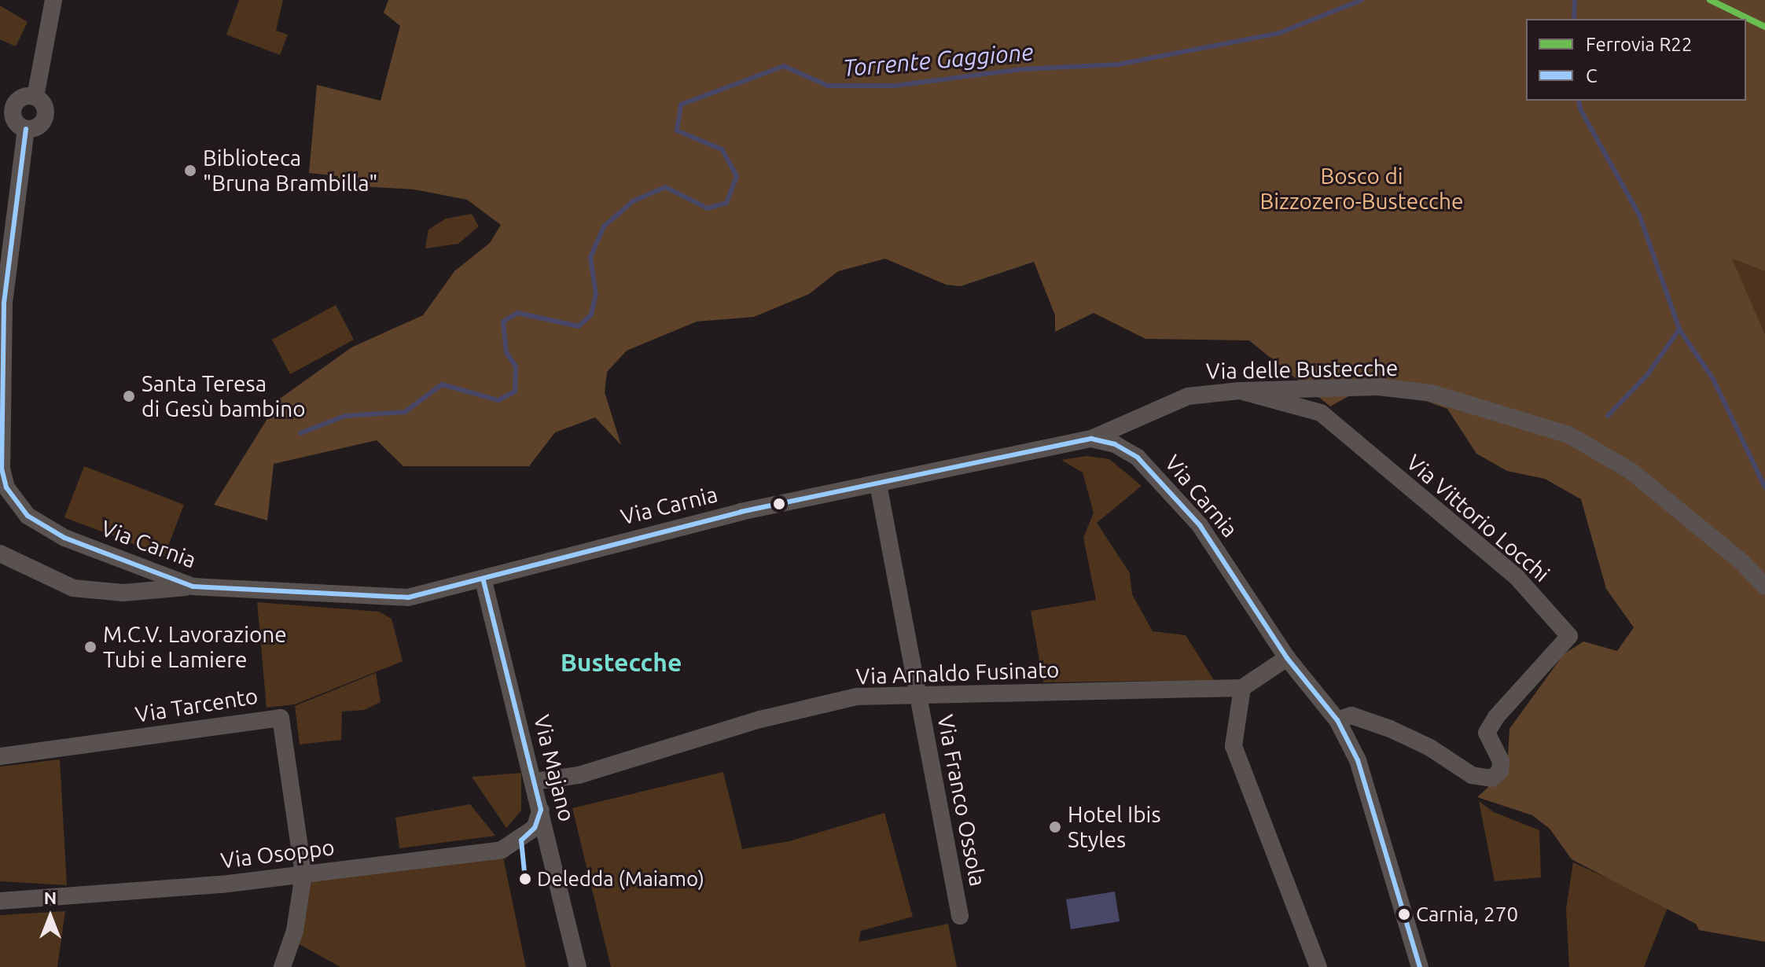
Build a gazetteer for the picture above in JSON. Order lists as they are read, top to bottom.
{
  "streets": {
    "street": [
      "Via delle Bustecche",
      "Via Carnia",
      "Via Vittorio Locchi",
      "Via Arnaldo Fusinato",
      "Via Tarcento",
      "Via Majano",
      "Via Franco Ossola",
      "Via Osoppo"
    ]
  },
  "crossings": [
    ["Via delle Bustecche", "Via Carnia"],
    ["Via delle Bustecche", "Via Vittorio Locchi"],
    ["Via Carnia", "Via Vittorio Locchi"],
    ["Via Carnia", "Via Majano"],
    ["Via Carnia", "Via Franco Ossola"],
    ["Via Arnaldo Fusinato", "Via Majano"],
    ["Via Arnaldo Fusinato", "Via Franco Ossola"],
    ["Via Tarcento", "Via Osoppo"],
    ["Via Majano", "Via Osoppo"]
  ],
  "districts": ["Bustecche"],
  "water": ["Torrente Gaggione"],
  "parks": ["Bosco di Bizzozero-Bustecche"],
  "places": [
    "Biblioteca \"Bruna Brambilla\"",
    "Santa Teresa di Gesù bambino",
    "M.C.V. Lavorazione Tubi e Lamiere",
    "Hotel Ibis Styles",
    "Deledda (Maiamo)",
    "Carnia, 270"
  ],
  "lines": ["rail line R22", "transit line C"],
  "legend": ["Ferrovia R22", "C"],
  "north": "top"
}
